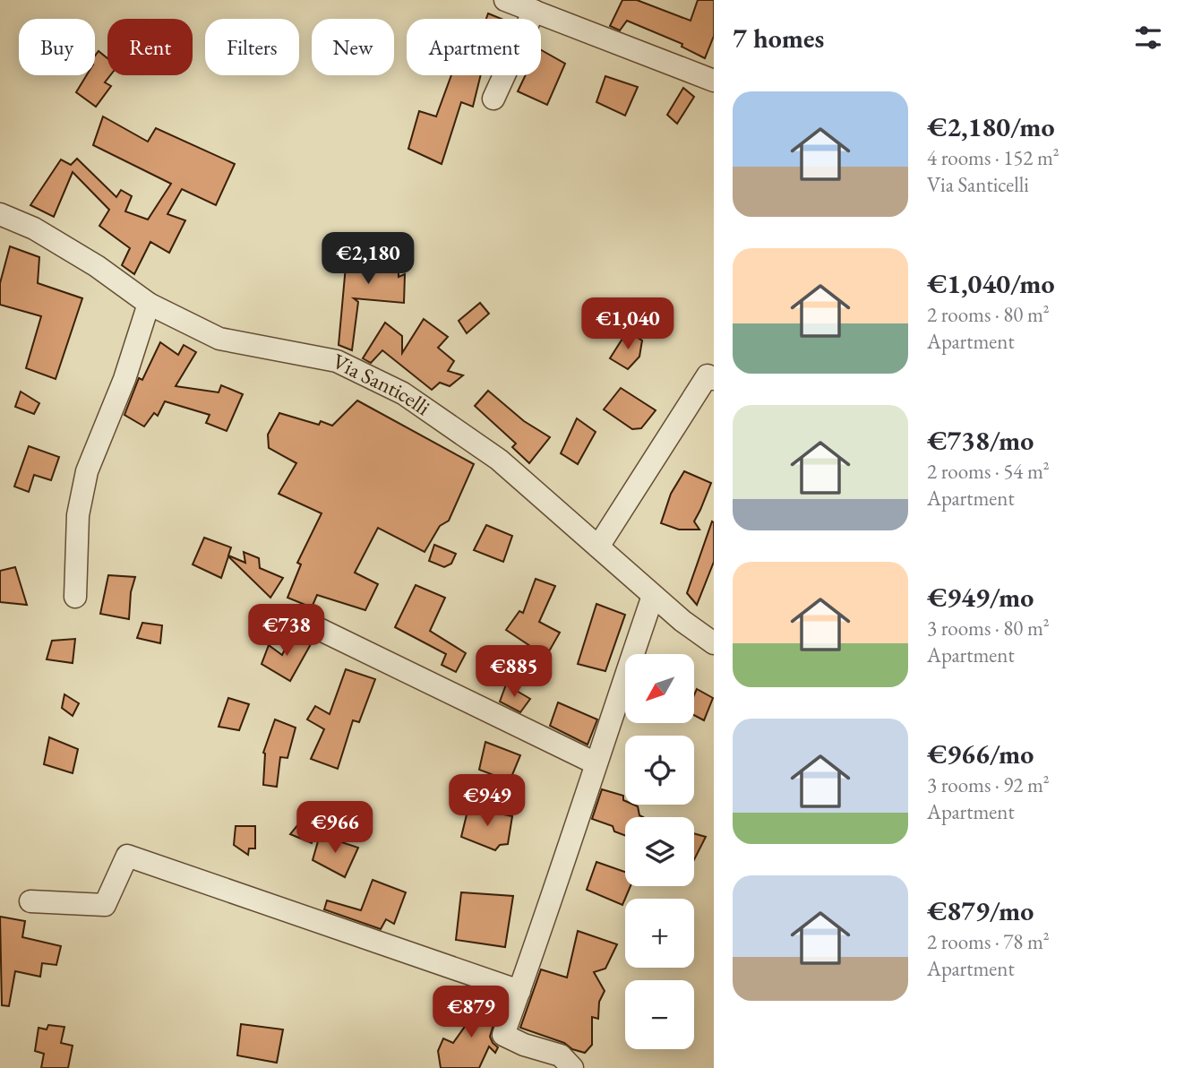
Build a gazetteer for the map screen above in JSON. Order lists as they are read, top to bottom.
{
  "streets": {
    "street": ["Via Santicelli"]
  },
  "north": "bottom left",
  "page": {
    "heading": "7 homes",
    "chip": [
      "Buy",
      "Rent",
      "Filters",
      "New",
      "Apartment"
    ],
    "list": [
      {
        "name": "€2,180/mo",
        "note": "4 rooms · 152 m² · Via Santicelli"
      },
      {
        "name": "€1,040/mo",
        "note": "2 rooms · 80 m² · Apartment"
      },
      {
        "name": "€738/mo",
        "note": "2 rooms · 54 m² · Apartment"
      },
      {
        "name": "€949/mo",
        "note": "3 rooms · 80 m² · Apartment"
      },
      {
        "name": "€966/mo",
        "note": "3 rooms · 92 m² · Apartment"
      },
      {
        "name": "€879/mo",
        "note": "2 rooms · 78 m² · Apartment"
      }
    ],
    "price": [
      "€2,180",
      "€1,040",
      "€738",
      "€885",
      "€949",
      "€966",
      "€879"
    ],
    "map_buttons": ["+", "−"]
  }
}
